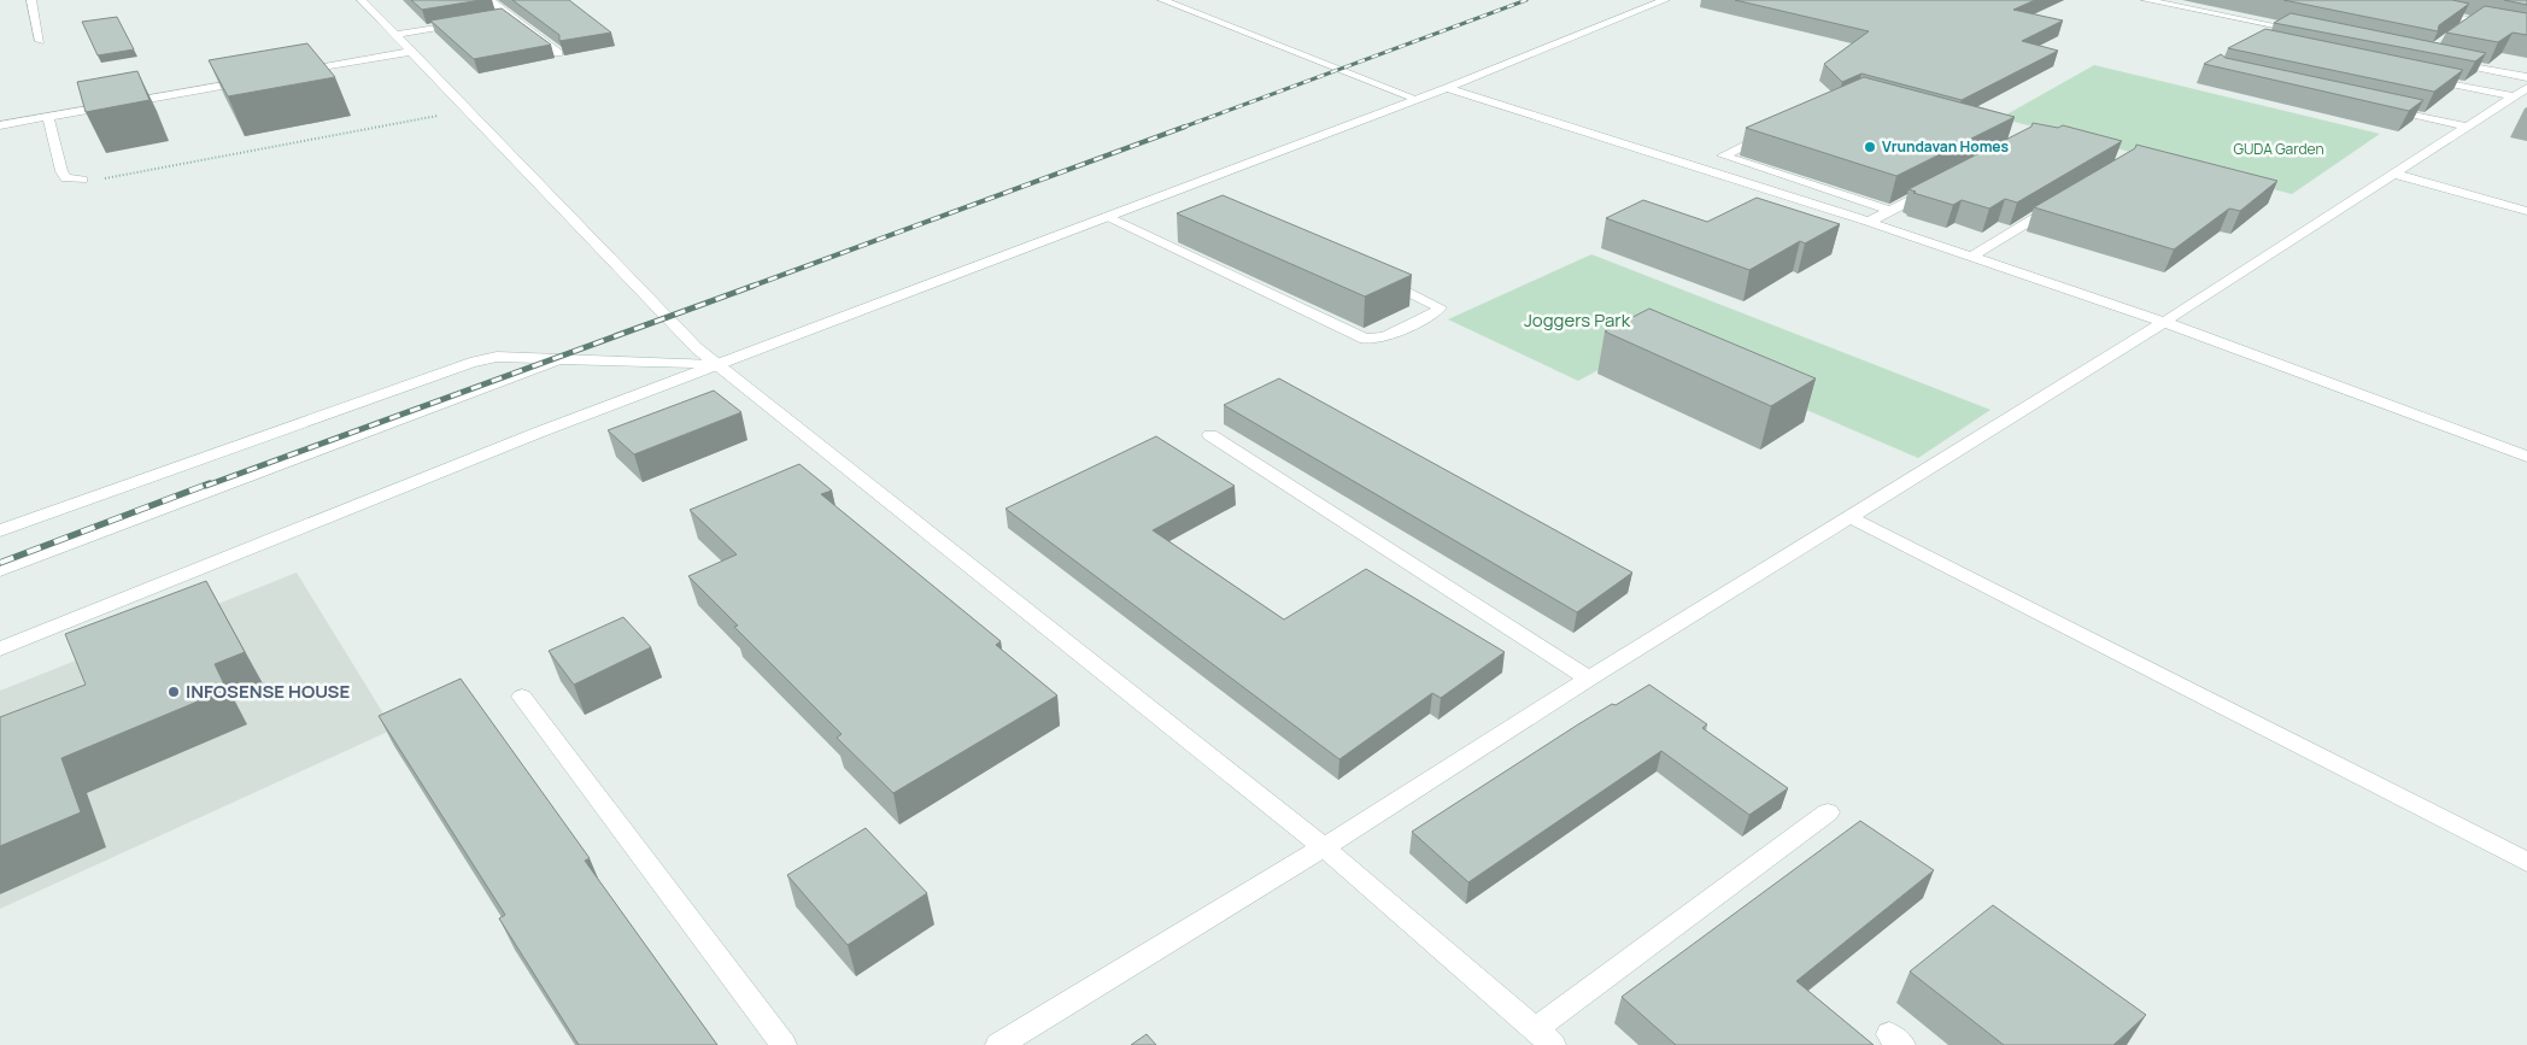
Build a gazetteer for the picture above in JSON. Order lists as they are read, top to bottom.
{
  "parks": ["GUDA Garden", "Joggers Park"],
  "places": ["Vrundavan Homes", "INFOSENSE HOUSE"]
}
